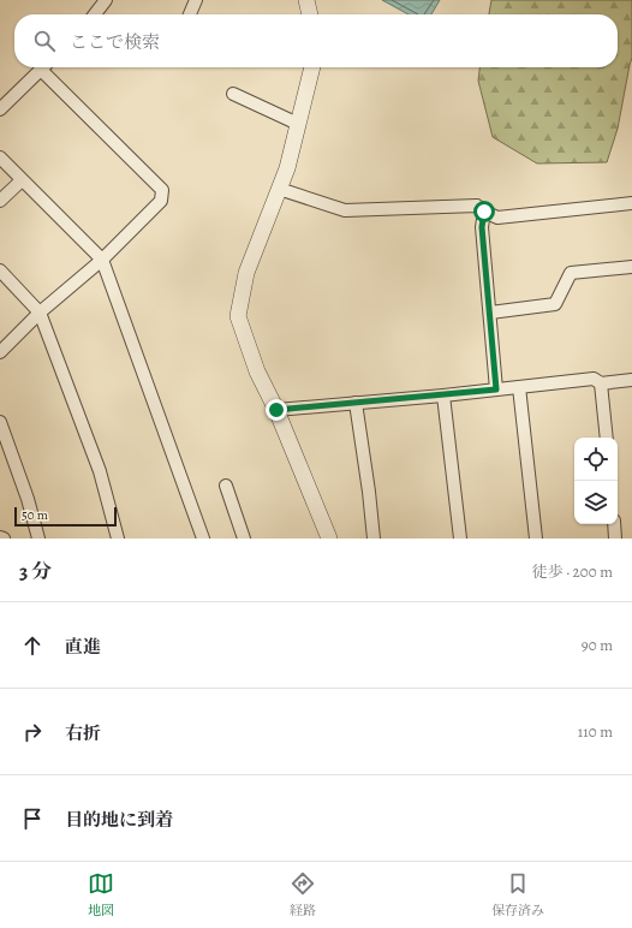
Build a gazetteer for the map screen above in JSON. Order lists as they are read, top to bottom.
{
  "scale_bar": "50 m",
  "page": {
    "search": "ここで検索",
    "scale": "50 m",
    "heading": ["3 分", "徒歩 · 200 m"],
    "list": [
      ["直進", "90 m"],
      ["右折", "110 m"],
      "目的地に到着"
    ],
    "nav": ["地図", "経路", "保存済み"]
  }
}
